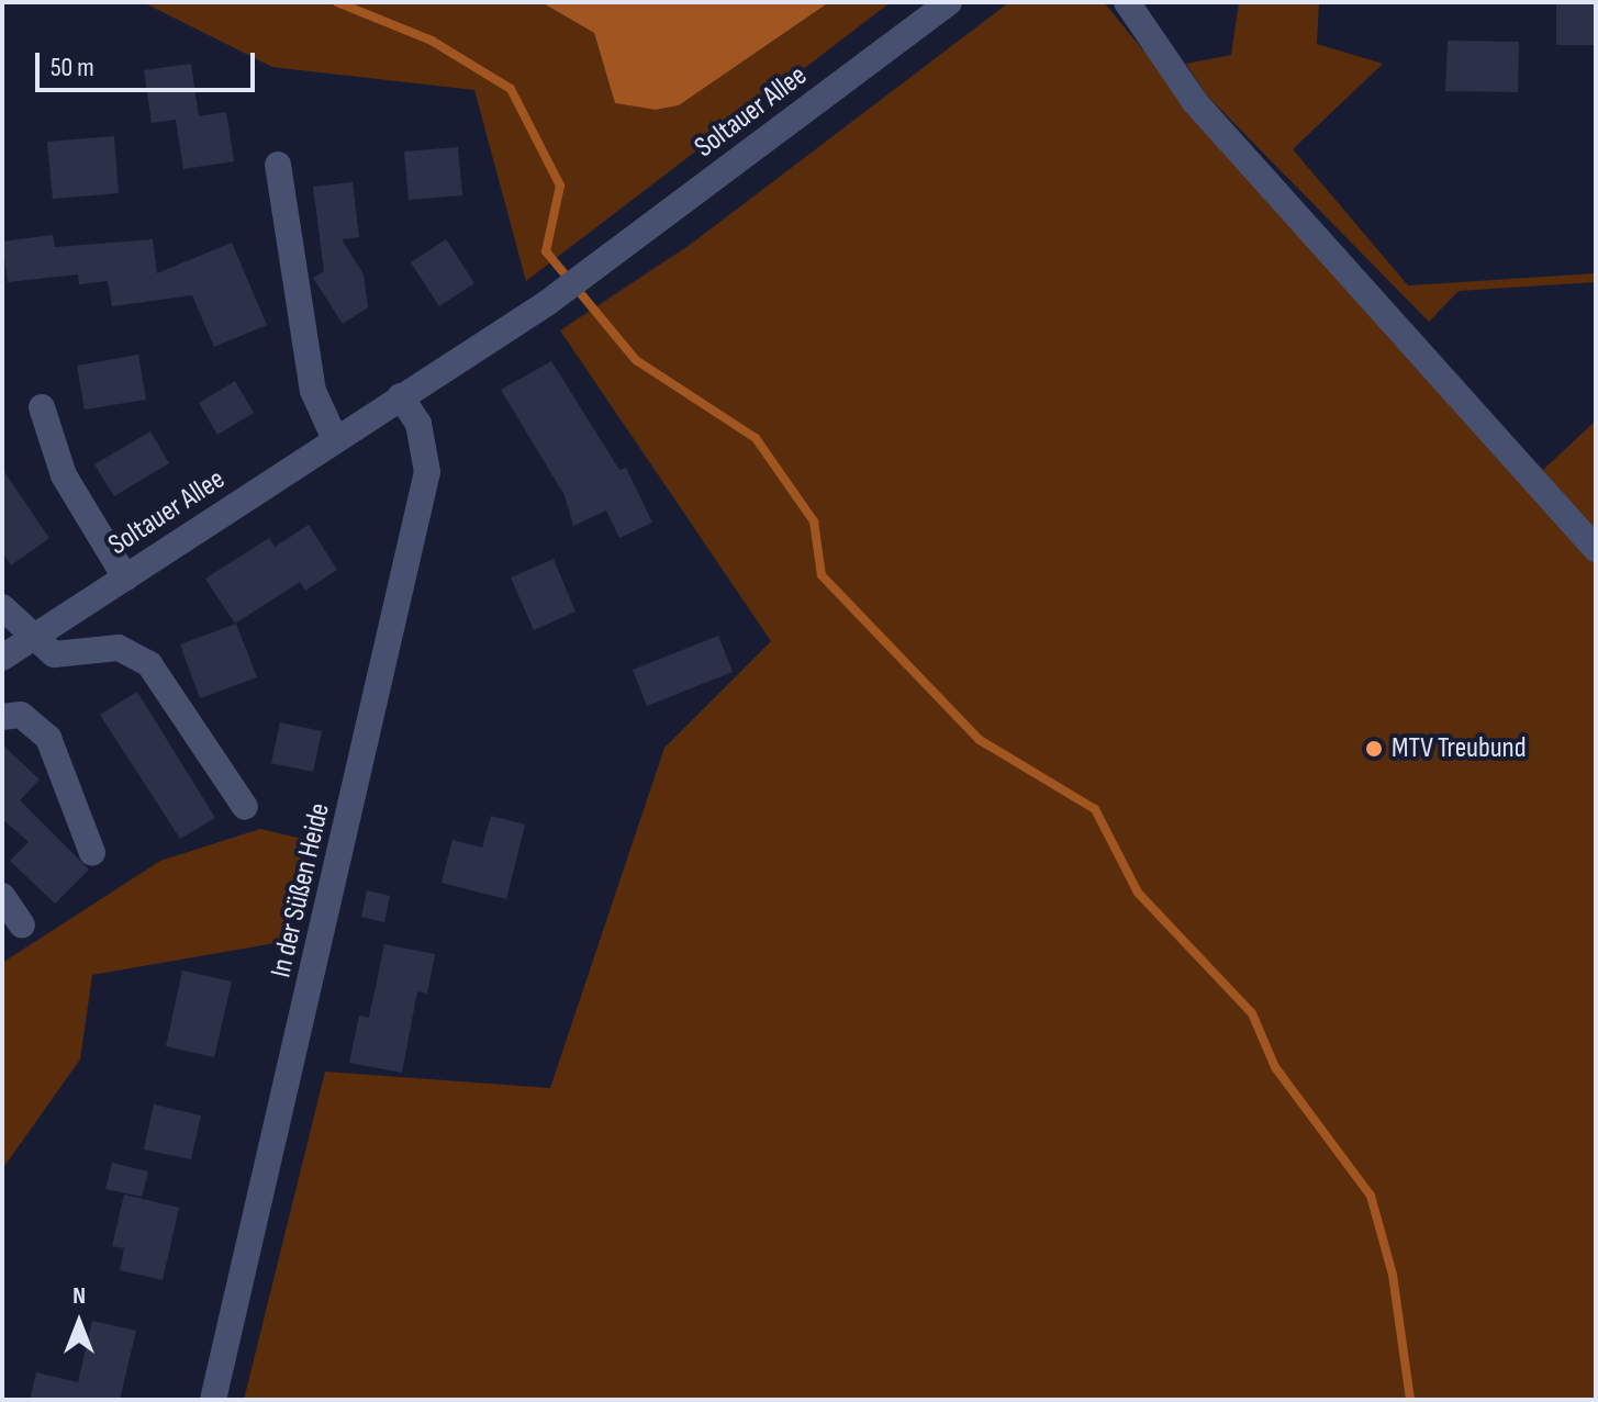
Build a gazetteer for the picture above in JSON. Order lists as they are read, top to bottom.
{
  "streets": {
    "street": ["Soltauer Allee", "In der Süßen Heide"]
  },
  "crossings": [
    ["Soltauer Allee", "In der Süßen Heide"]
  ],
  "places": ["MTV Treubund"],
  "scale_bar": "50 m",
  "north": "top"
}
